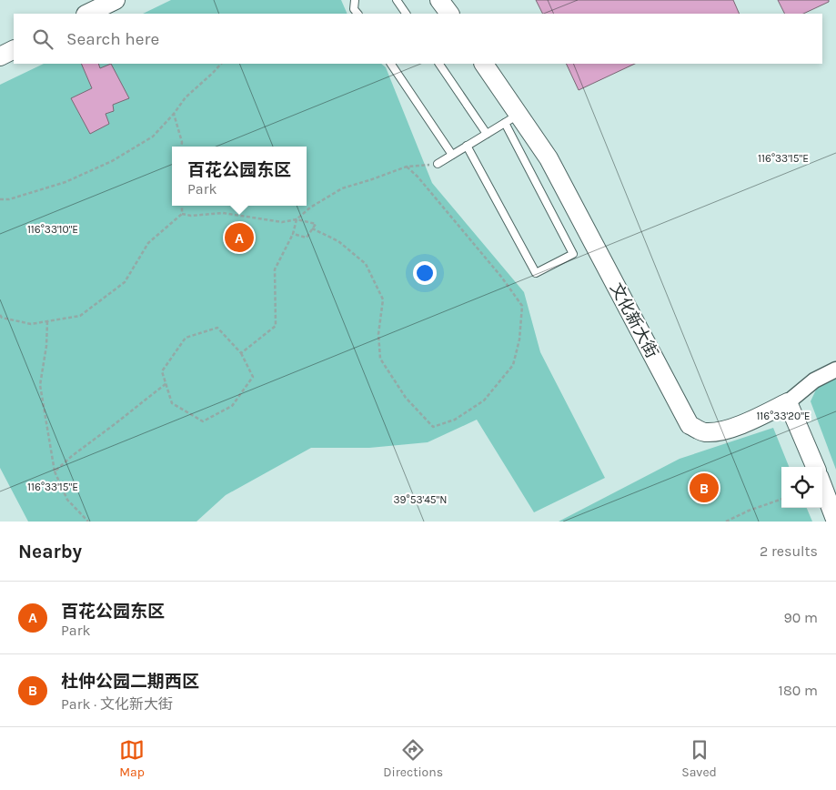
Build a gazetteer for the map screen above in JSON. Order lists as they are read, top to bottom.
{
  "streets": {
    "street": ["文化新大街"]
  },
  "page": {
    "search": "Search here",
    "popup": ["百花公园东区", "Park"],
    "pins": ["A", "B"],
    "heading": ["Nearby", "2 results"],
    "list": [
      {
        "mark": "A",
        "name": "百花公园东区",
        "note": "Park",
        "value": "90 m"
      },
      {
        "mark": "B",
        "name": "杜仲公园二期西区",
        "note": "Park · 文化新大街",
        "value": "180 m"
      }
    ],
    "nav": ["Map", "Directions", "Saved"]
  },
  "coordinates": [
    "116°33'15\"E",
    "116°33'10\"E",
    "116°33'20\"E",
    "39°53'45\"N"
  ]
}
